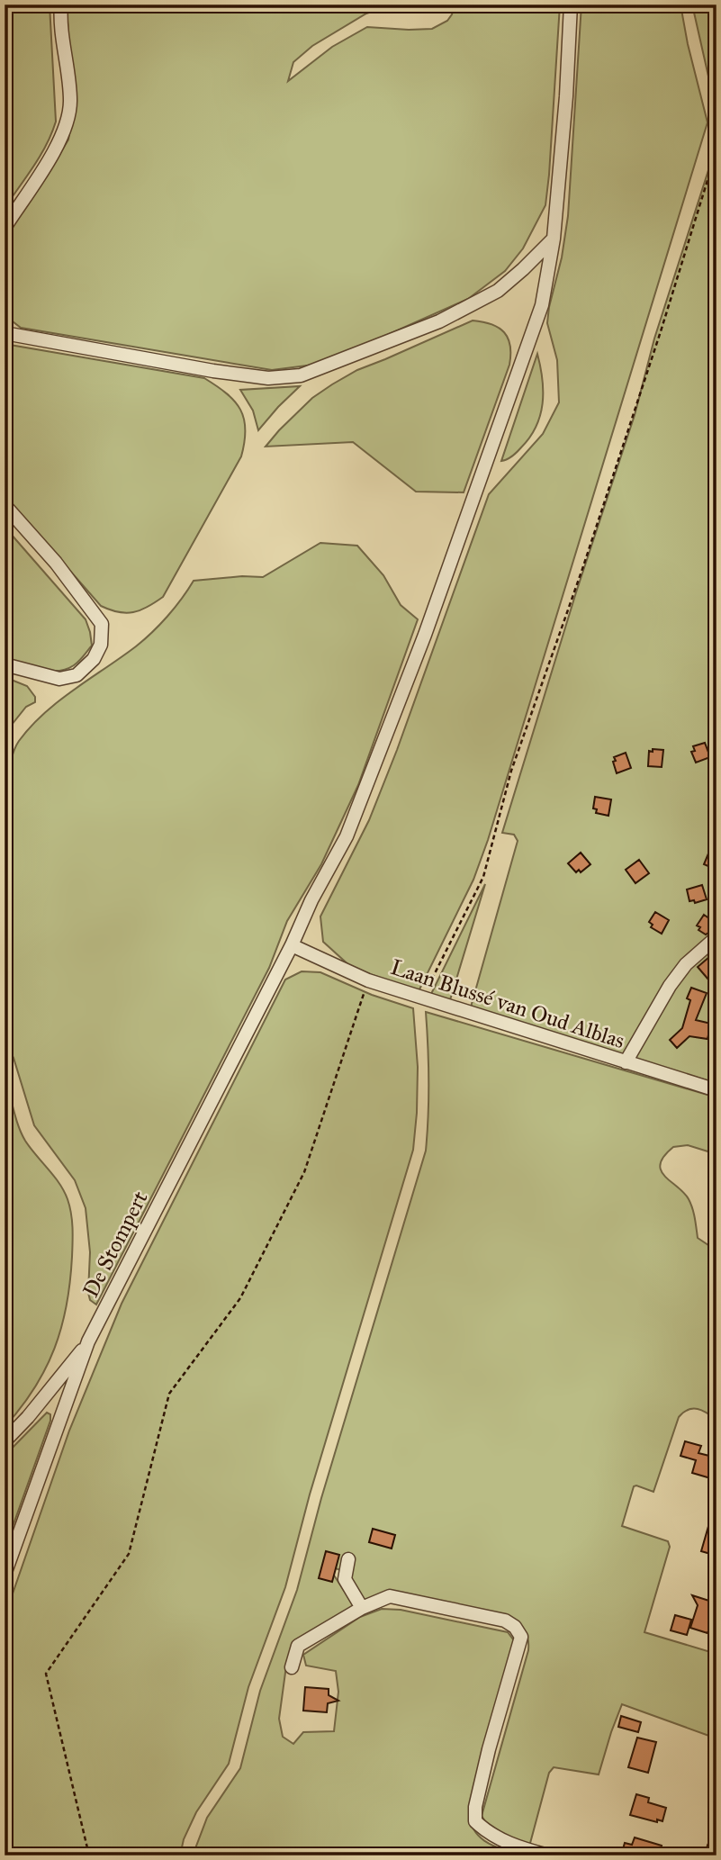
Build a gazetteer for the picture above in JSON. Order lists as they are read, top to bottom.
{
  "streets": {
    "street": ["Laan Blussé van Oud Alblas", "De Stompert"]
  },
  "crossings": [
    ["Laan Blussé van Oud Alblas", "De Stompert"]
  ]
}
